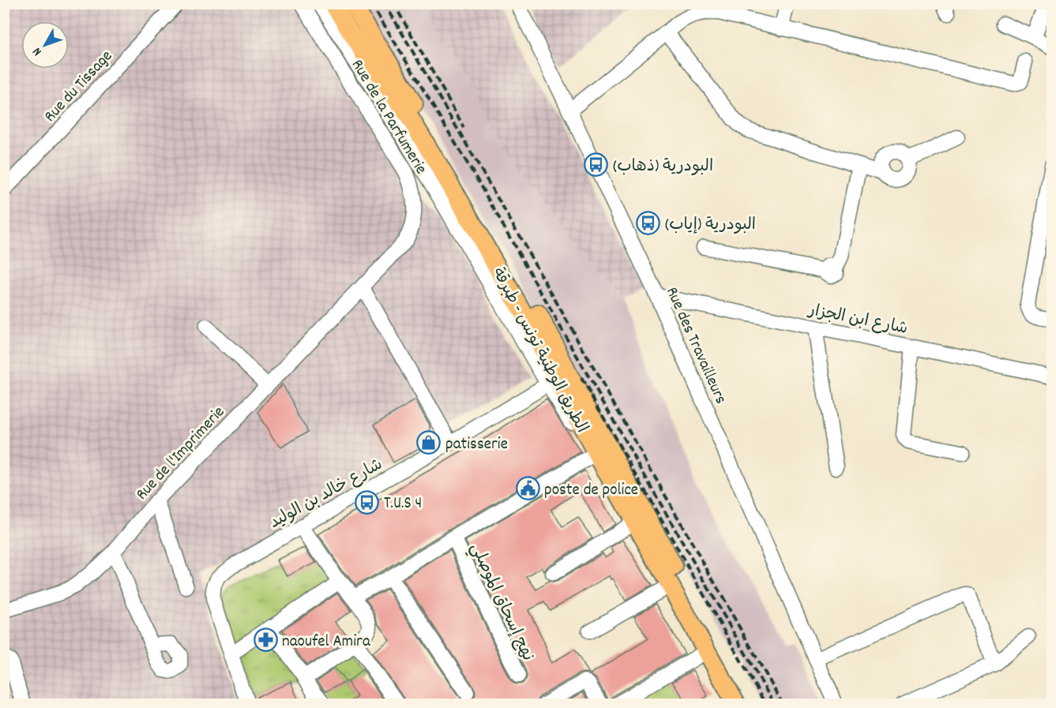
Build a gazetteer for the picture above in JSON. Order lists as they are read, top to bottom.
{
  "streets": {
    "main road": ["الطريق الوطنية تونس - طبرقة"],
    "street": [
      "Rue du Tissage",
      "Rue de la Parfumerie",
      "شارع ابن الجزار",
      "Rue des Travailleurs",
      "Rue de l'Imprimerie",
      "شارع خالد بن الوليد",
      "نهج إسحاق الموصلي"
    ]
  },
  "crossings": [
    ["Rue de la Parfumerie", "Rue de l'Imprimerie"],
    ["شارع ابن الجزار", "Rue des Travailleurs"],
    ["الطريق الوطنية تونس - طبرقة", "شارع خالد بن الوليد"],
    ["الطريق الوطنية تونس - طبرقة", "نهج إسحاق الموصلي"]
  ],
  "places": {
    "bus stop": ["البودرية (ذهاب)", "البودرية (إياب)", "T.U.S 4"],
    "shop": ["patisserie"],
    "public building": ["poste de police"],
    "pharmacy": ["naoufel Amira"]
  },
  "north": "bottom left"
}
